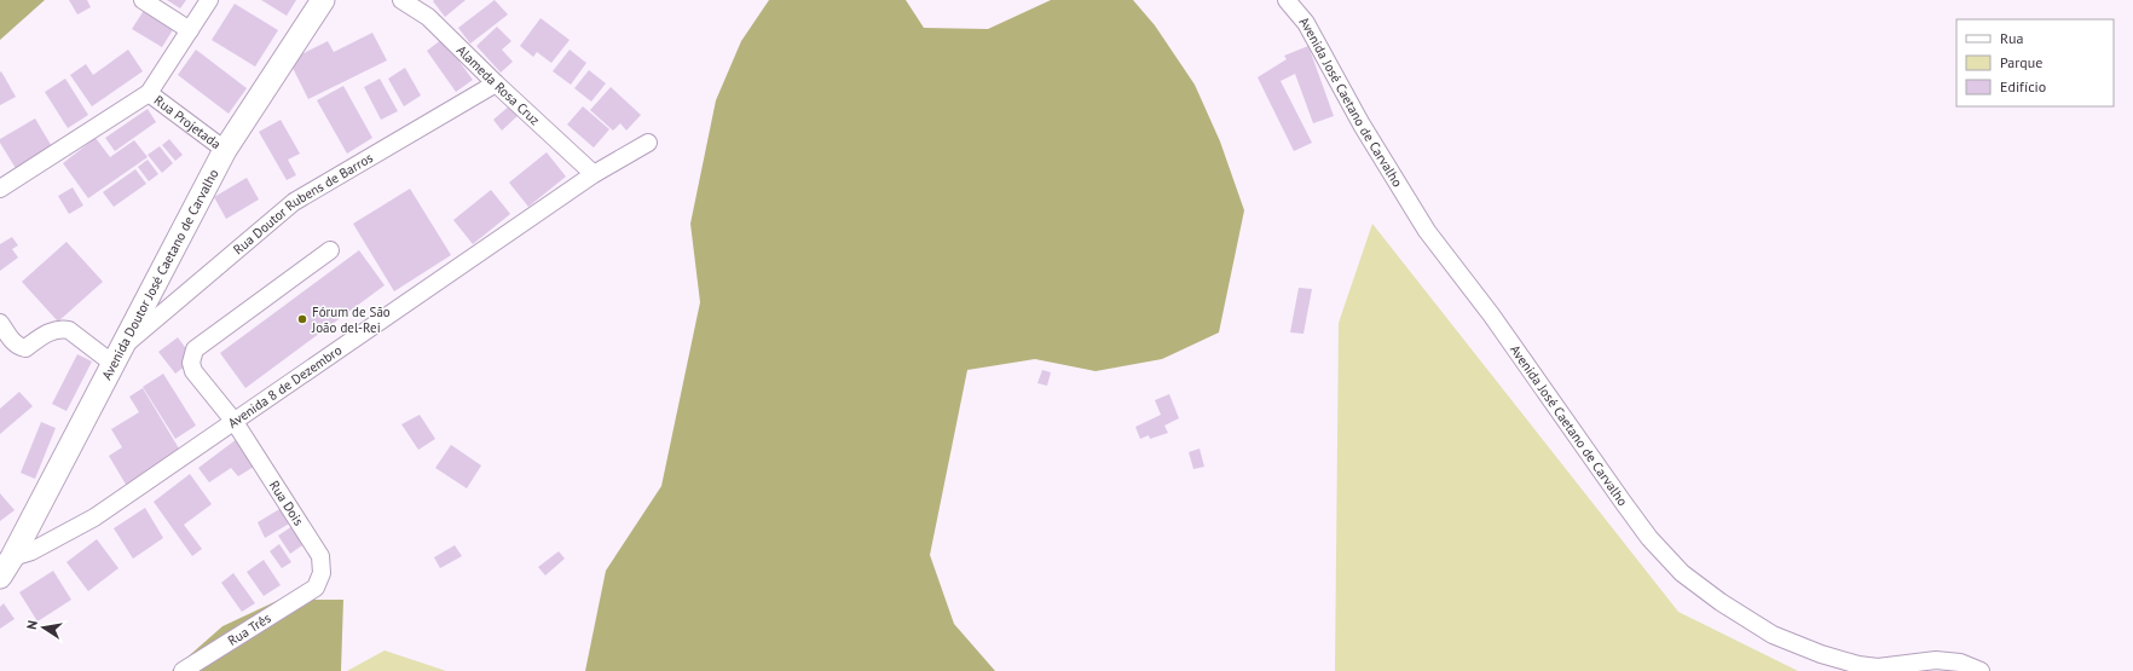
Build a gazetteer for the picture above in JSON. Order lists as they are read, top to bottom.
{
  "streets": {
    "main road": ["Avenida Doutor José Caetano de Carvalho"],
    "street": [
      "Alameda Rosa Cruz",
      "Avenida José Caetano de Carvalho",
      "Rua Projetada",
      "Rua Doutor Rubens de Barros",
      "Avenida 8 de Dezembro",
      "Rua Dois",
      "Rua Três"
    ]
  },
  "crossings": [
    ["Alameda Rosa Cruz", "Rua Doutor Rubens de Barros"],
    ["Alameda Rosa Cruz", "Avenida 8 de Dezembro"],
    ["Rua Projetada", "Avenida Doutor José Caetano de Carvalho"],
    ["Rua Doutor Rubens de Barros", "Avenida Doutor José Caetano de Carvalho"],
    ["Avenida Doutor José Caetano de Carvalho", "Avenida 8 de Dezembro"],
    ["Avenida 8 de Dezembro", "Rua Dois"],
    ["Rua Dois", "Rua Três"]
  ],
  "places": ["Fórum de São João del-Rei"],
  "legend": ["Rua", "Parque", "Edifício"],
  "north": "left"
}
